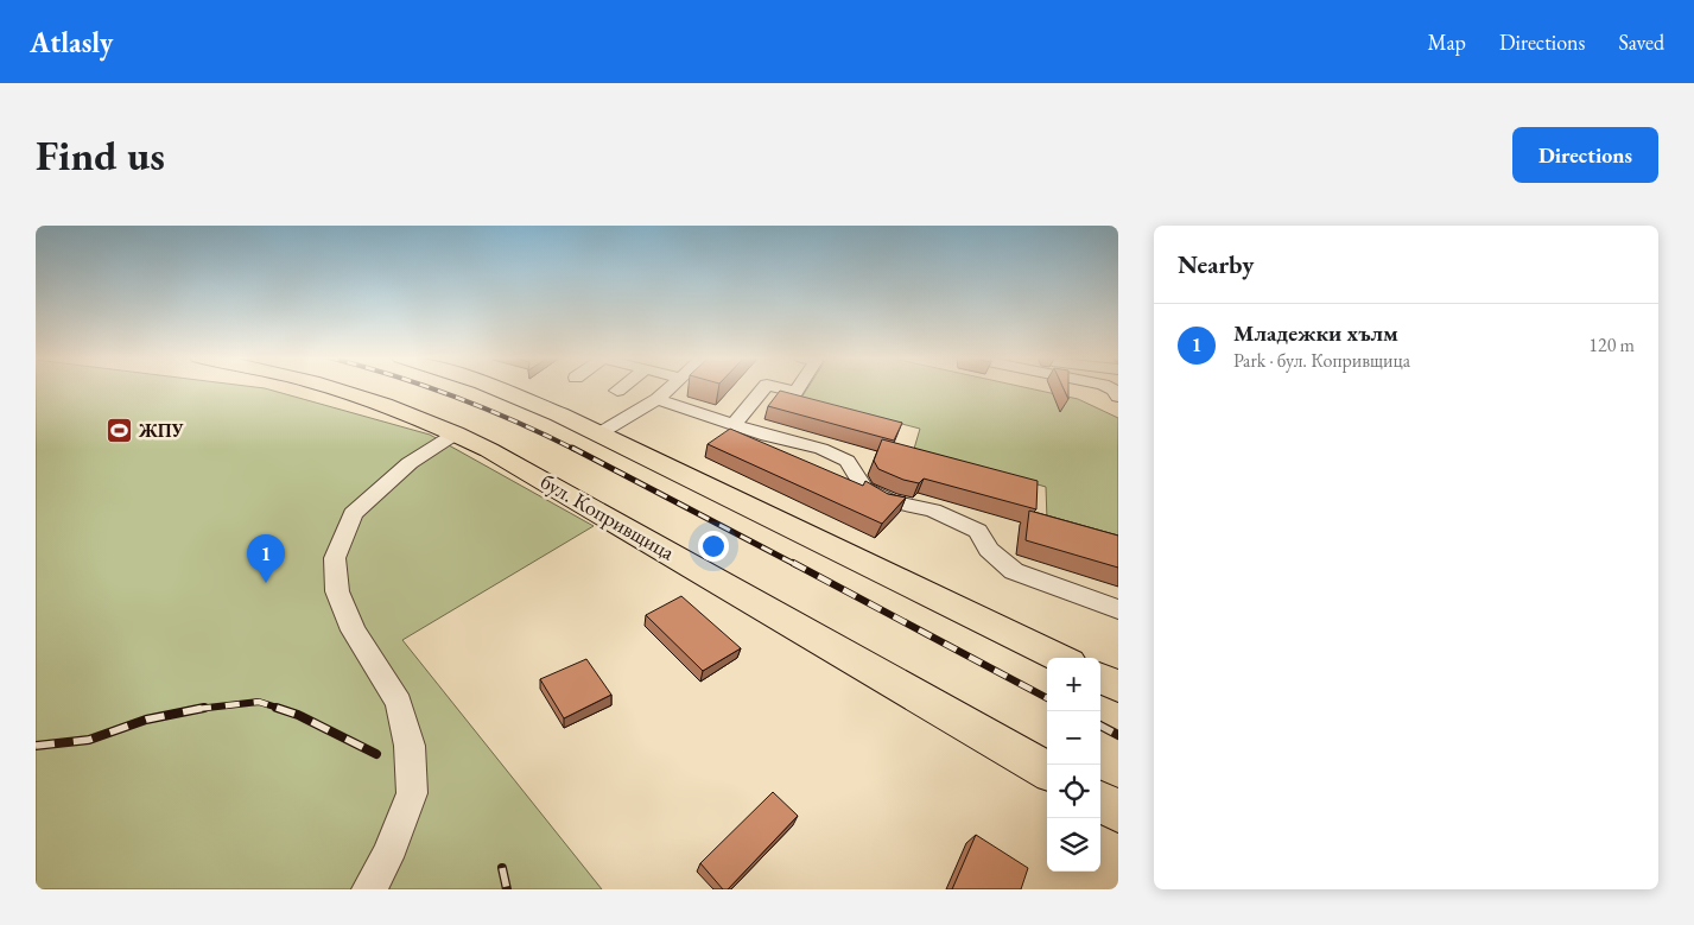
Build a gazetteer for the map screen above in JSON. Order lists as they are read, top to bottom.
{
  "streets": {
    "main road": ["бул. Копривщица"]
  },
  "places": {
    "sports": ["ЖПУ"]
  },
  "page": {
    "header": "Atlasly",
    "nav": ["Map", "Directions", "Saved"],
    "buttons": "Directions",
    "title": "Find us",
    "heading": "Nearby",
    "list": [
      {
        "mark": "1",
        "name": "Младежки хълм",
        "note": "Park · бул. Копривщица",
        "value": "120 m"
      }
    ],
    "pins": "1",
    "map_buttons": ["+", "−"]
  }
}
